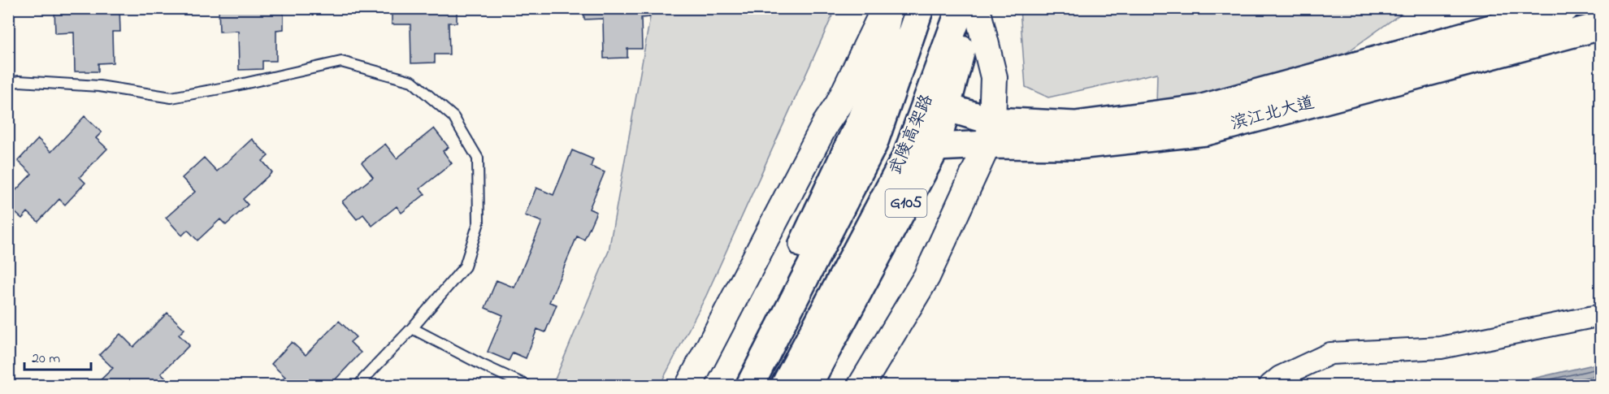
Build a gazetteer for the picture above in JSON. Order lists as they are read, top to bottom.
{
  "streets": {
    "main road": ["滨江北大道", "武陵高架路", "G105"]
  },
  "crossings": [
    ["滨江北大道", "G105"]
  ],
  "scale_bar": "20 m"
}
